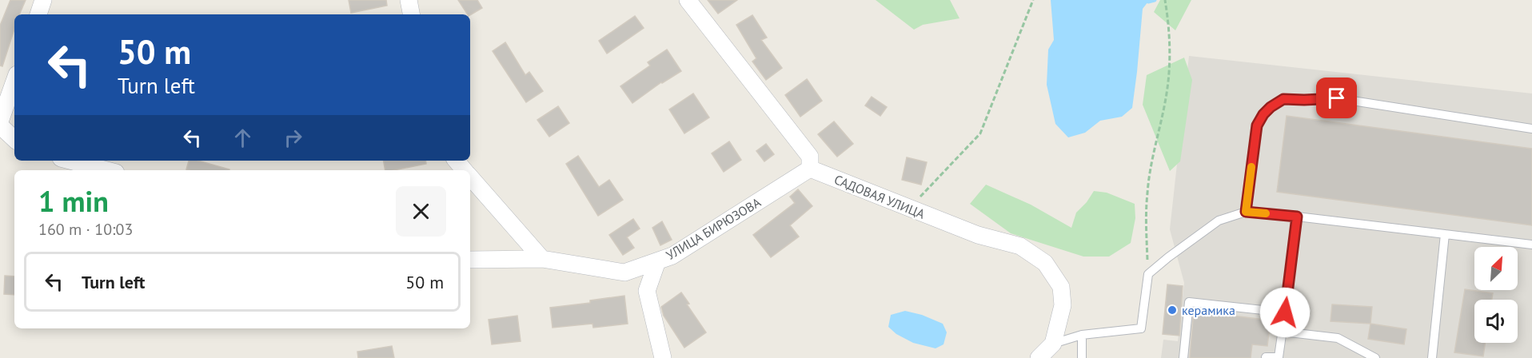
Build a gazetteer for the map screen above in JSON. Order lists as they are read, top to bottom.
{
  "streets": {
    "street": ["САДОВАЯ УЛИЦА", "УЛИЦА БИРЮЗОВА"]
  },
  "crossings": [
    ["САДОВАЯ УЛИЦА", "УЛИЦА БИРЮЗОВА"]
  ],
  "places": ["керамика"],
  "north": "top right",
  "page": {
    "turn": ["50 m", "Turn left"],
    "heading": ["1 min", "160 m · 10:03"],
    "list": [
      {
        "name": "Turn left",
        "value": "50 m"
      }
    ]
  }
}
